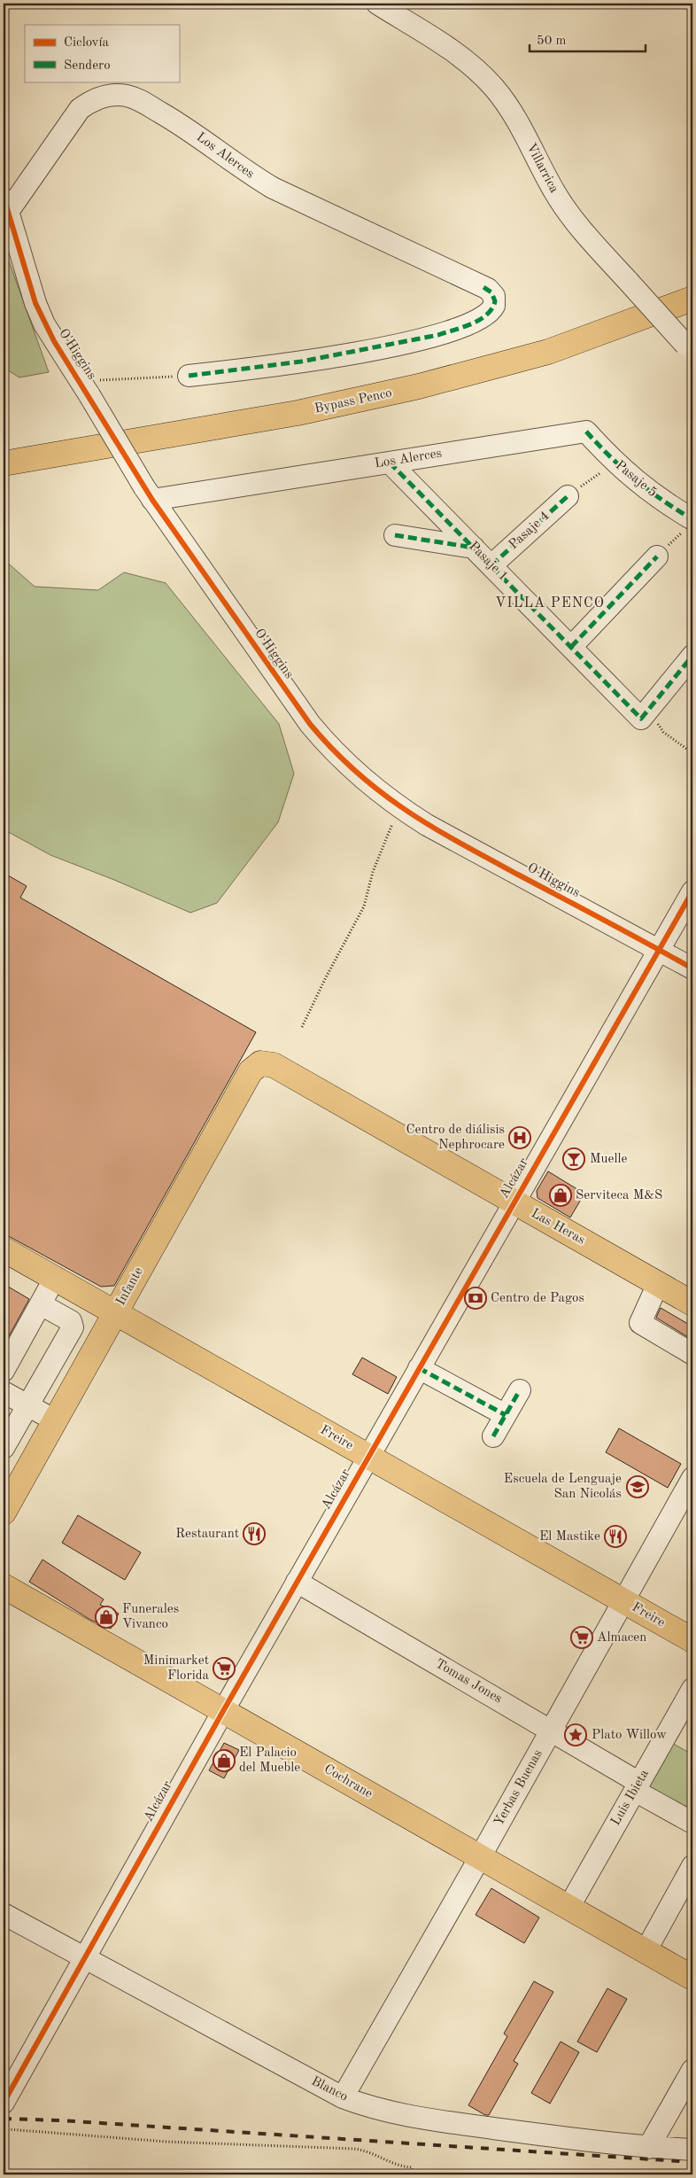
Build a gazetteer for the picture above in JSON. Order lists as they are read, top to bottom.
{
  "streets": {
    "main road": [
      "Bypass Penco",
      "Las Heras",
      "Infante",
      "Freire",
      "Cochrane"
    ],
    "street": [
      "Los Alerces",
      "Villarrica",
      "O'Higgins",
      "Pasaje 5",
      "Pasaje 4",
      "Pasaje 1",
      "Alcázar",
      "Tomas Jones",
      "Yerbas Buenas",
      "Luis Ibieta",
      "Blanco"
    ]
  },
  "crossings": [
    ["Los Alerces", "O'Higgins"],
    ["Los Alerces", "Pasaje 5"],
    ["Los Alerces", "Pasaje 1"],
    ["O'Higgins", "Alcázar"],
    ["Pasaje 4", "Pasaje 1"],
    ["Alcázar", "Las Heras"],
    ["Alcázar", "Freire"],
    ["Alcázar", "Tomas Jones"],
    ["Alcázar", "Cochrane"],
    ["Alcázar", "Blanco"],
    ["Las Heras", "Infante"],
    ["Infante", "Freire"],
    ["Freire", "Yerbas Buenas"],
    ["Tomas Jones", "Yerbas Buenas"],
    ["Tomas Jones", "Luis Ibieta"],
    ["Cochrane", "Yerbas Buenas"],
    ["Cochrane", "Luis Ibieta"],
    ["Yerbas Buenas", "Blanco"]
  ],
  "districts": ["VILLA PENCO"],
  "places": {
    "hospital": ["Centro de diálisis Nephrocare"],
    "bar": ["Muelle"],
    "shop": ["Serviteca M&S", "Funerales Vivanco", "El Palacio del Mueble"],
    "bank": ["Centro de Pagos"],
    "school or university": ["Escuela de Lenguaje San Nicolás"],
    "restaurant": ["Restaurant", "El Mastike"],
    "supermarket": ["Almacen", "Minimarket Florida"],
    "place": ["Plato Willow"]
  },
  "legend": ["Ciclovía", "Sendero"],
  "scale_bar": "50 m"
}
